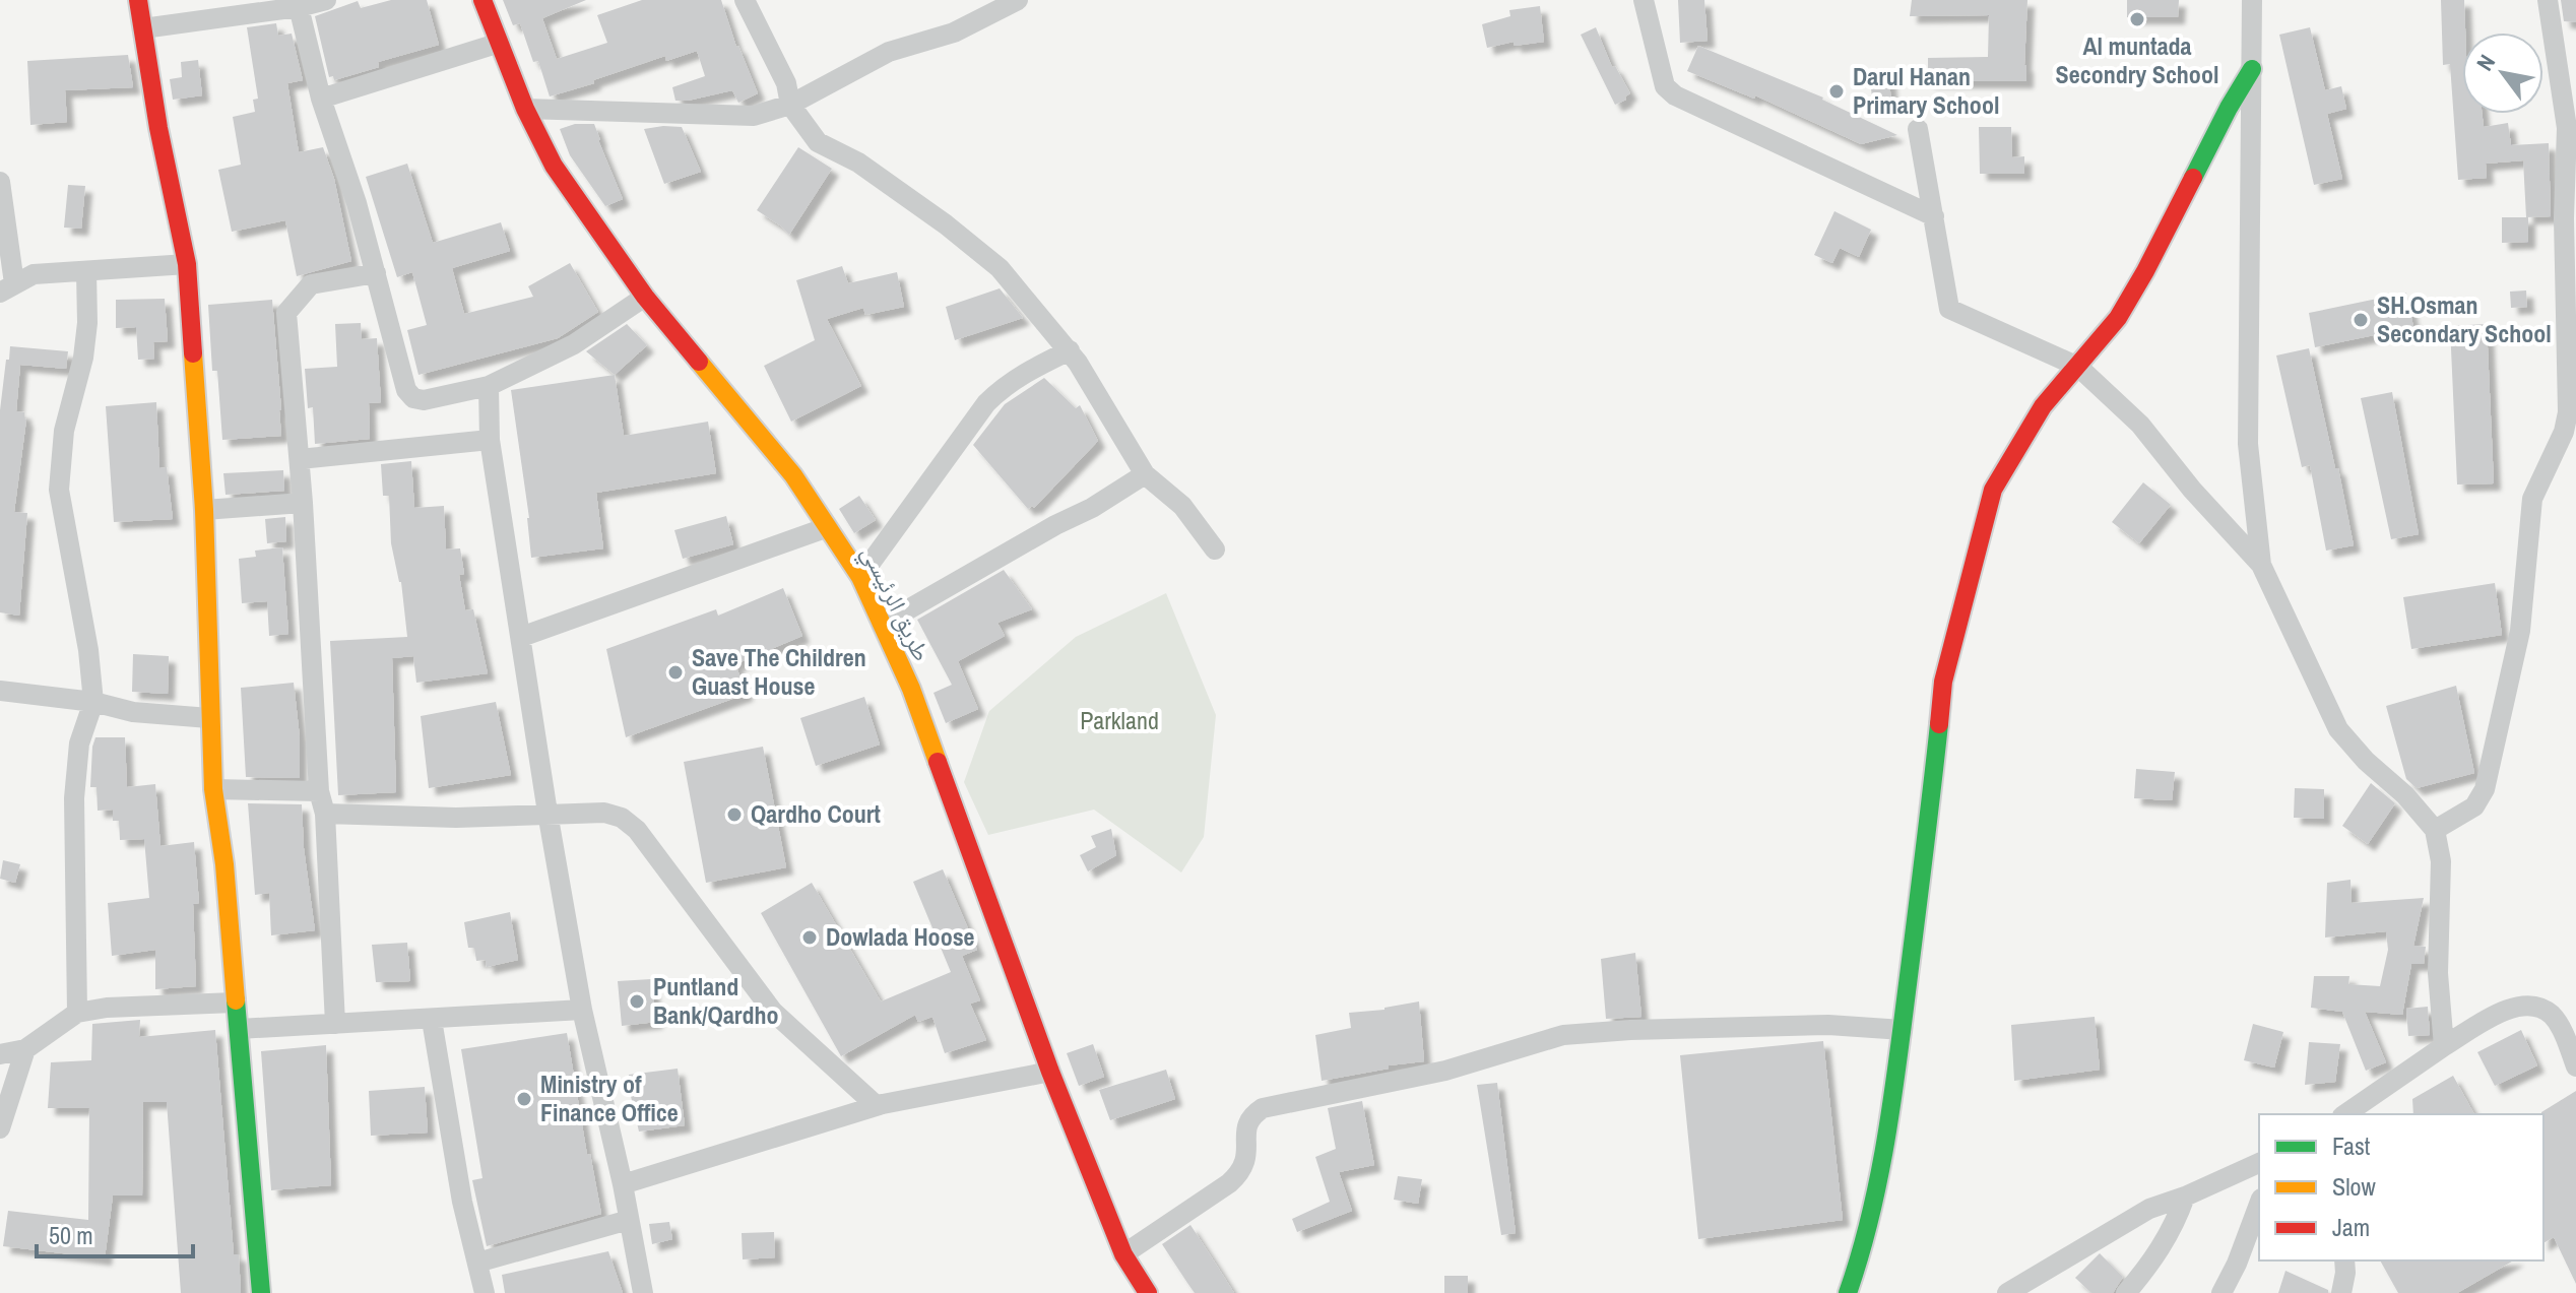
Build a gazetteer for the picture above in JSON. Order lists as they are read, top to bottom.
{
  "streets": {
    "street": ["طريق الرئيسي"]
  },
  "parks": ["Parkland"],
  "places": [
    "Al muntada Secondry School",
    "Darul Hanan Primary School",
    "SH.Osman Secondary School",
    "Save The Children Guast House",
    "Qardho Court",
    "Dowlada Hoose",
    "Puntland Bank/Qardho",
    "Ministry of Finance Office"
  ],
  "legend": ["Fast", "Slow", "Jam"],
  "scale_bar": "50 m",
  "north": "top left"
}
